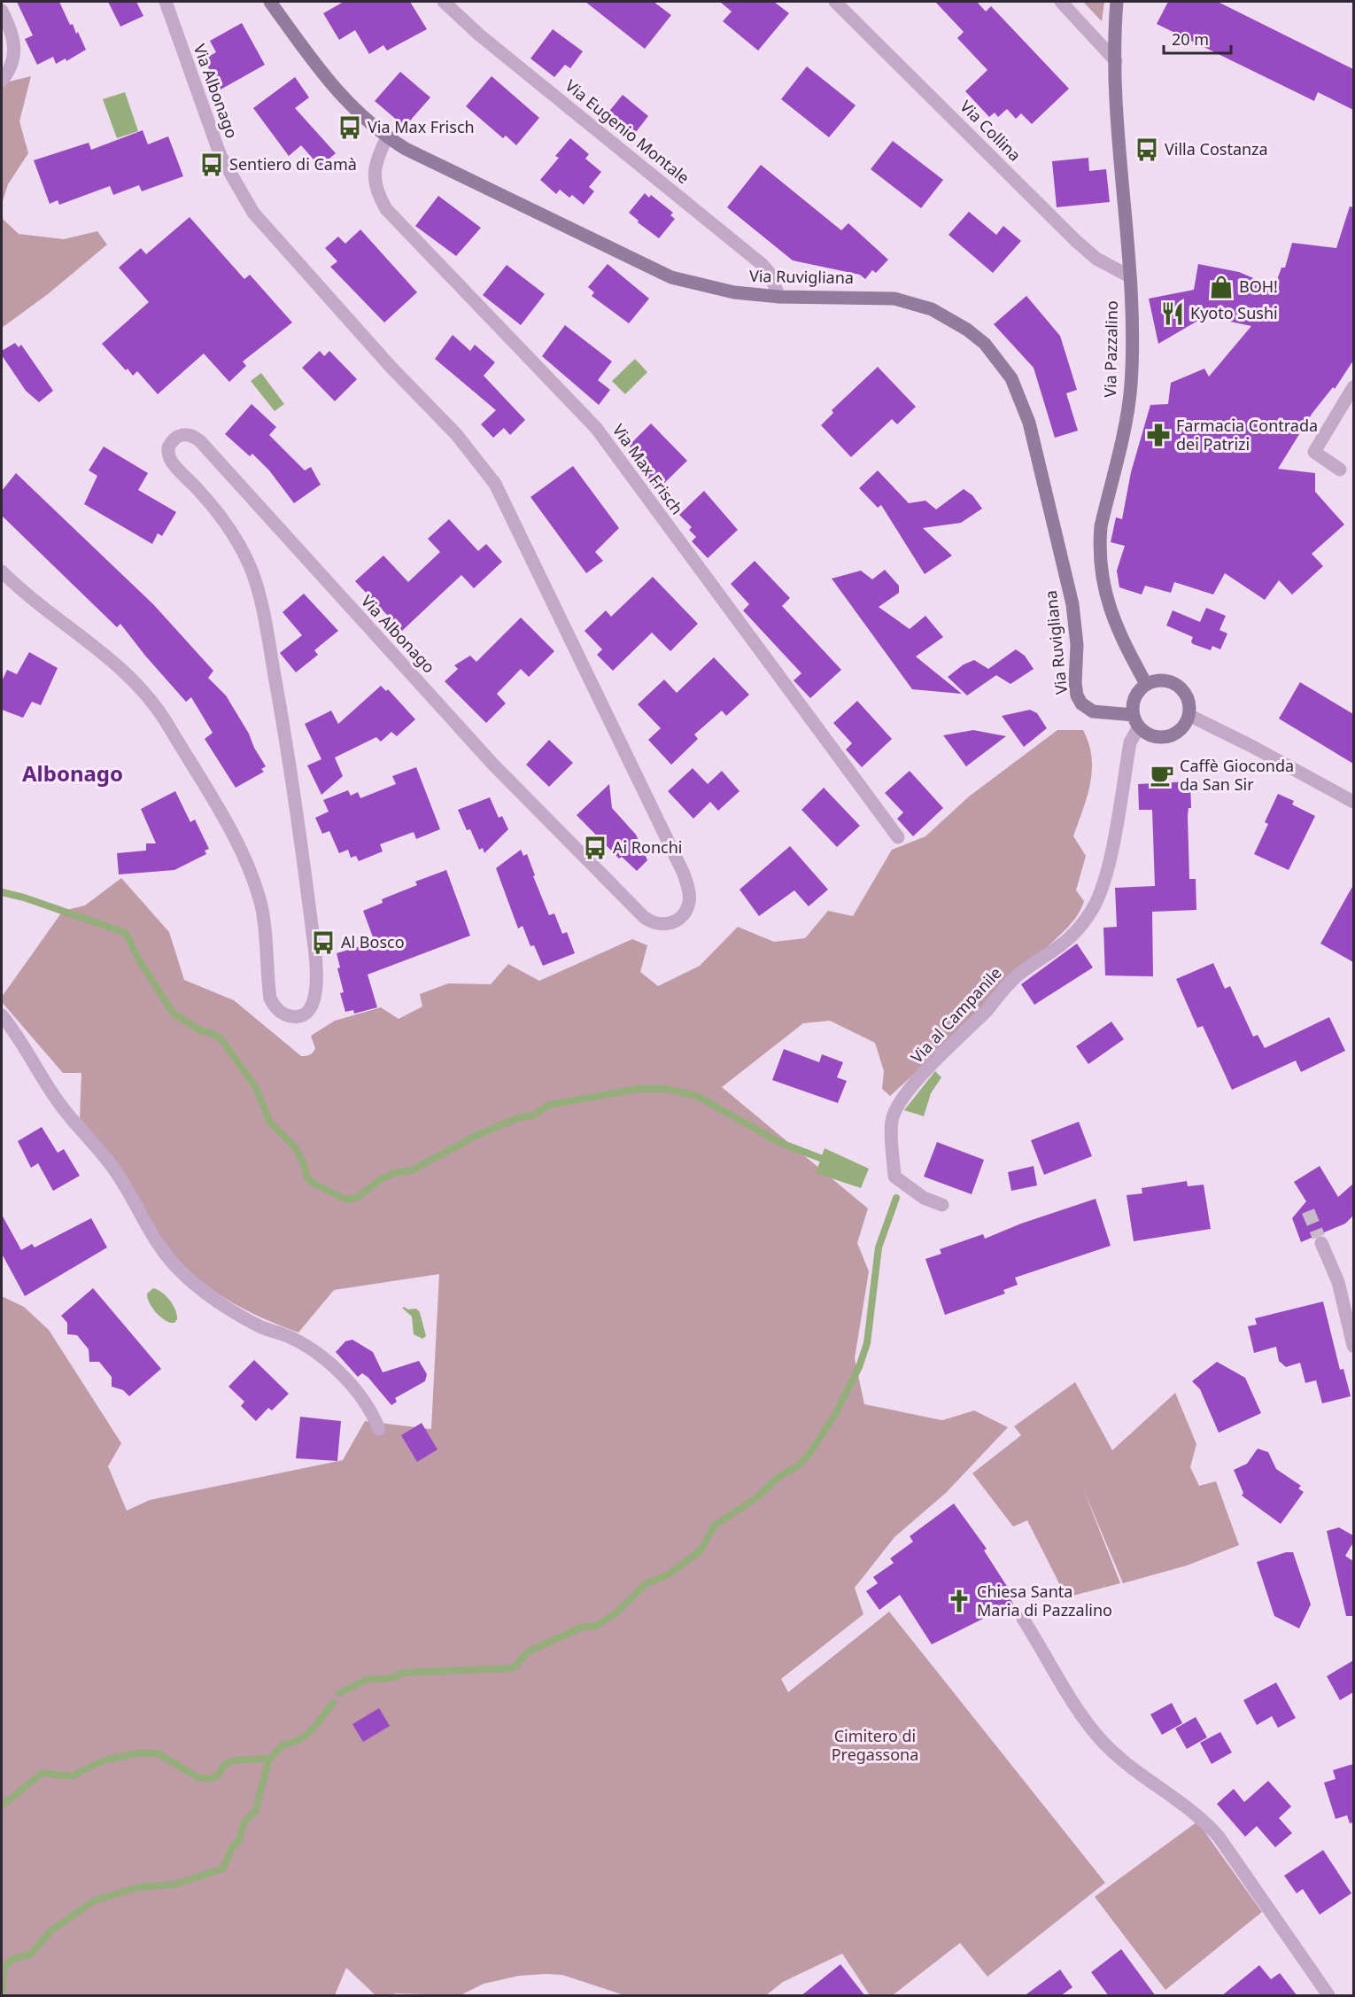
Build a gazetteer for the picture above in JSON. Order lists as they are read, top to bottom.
{
  "streets": {
    "main road": ["Via Ruvigliana", "Via Pazzalino"],
    "street": [
      "Via Albonago",
      "Via Collina",
      "Via Eugenio Montale",
      "Via Max Frisch",
      "Via al Campanile"
    ]
  },
  "crossings": [
    ["Via Collina", "Via Pazzalino"],
    ["Via Eugenio Montale", "Via Ruvigliana"],
    ["Via Ruvigliana", "Via Pazzalino"],
    ["Via Ruvigliana", "Via Max Frisch"],
    ["Via Ruvigliana", "Via al Campanile"],
    ["Via Pazzalino", "Via al Campanile"]
  ],
  "districts": ["Albonago"],
  "parks": ["Cimitero di Pregassona"],
  "places": {
    "bus stop": [
      "Via Max Frisch",
      "Villa Costanza",
      "Sentiero di Camà",
      "Ai Ronchi",
      "Al Bosco"
    ],
    "shop": ["BOH!"],
    "restaurant": ["Kyoto Sushi"],
    "pharmacy": ["Farmacia Contrada dei Patrizi"],
    "cafe": ["Caffè Gioconda da San Sir"],
    "church": ["Chiesa Santa Maria di Pazzalino"]
  },
  "scale_bar": "20 m"
}
